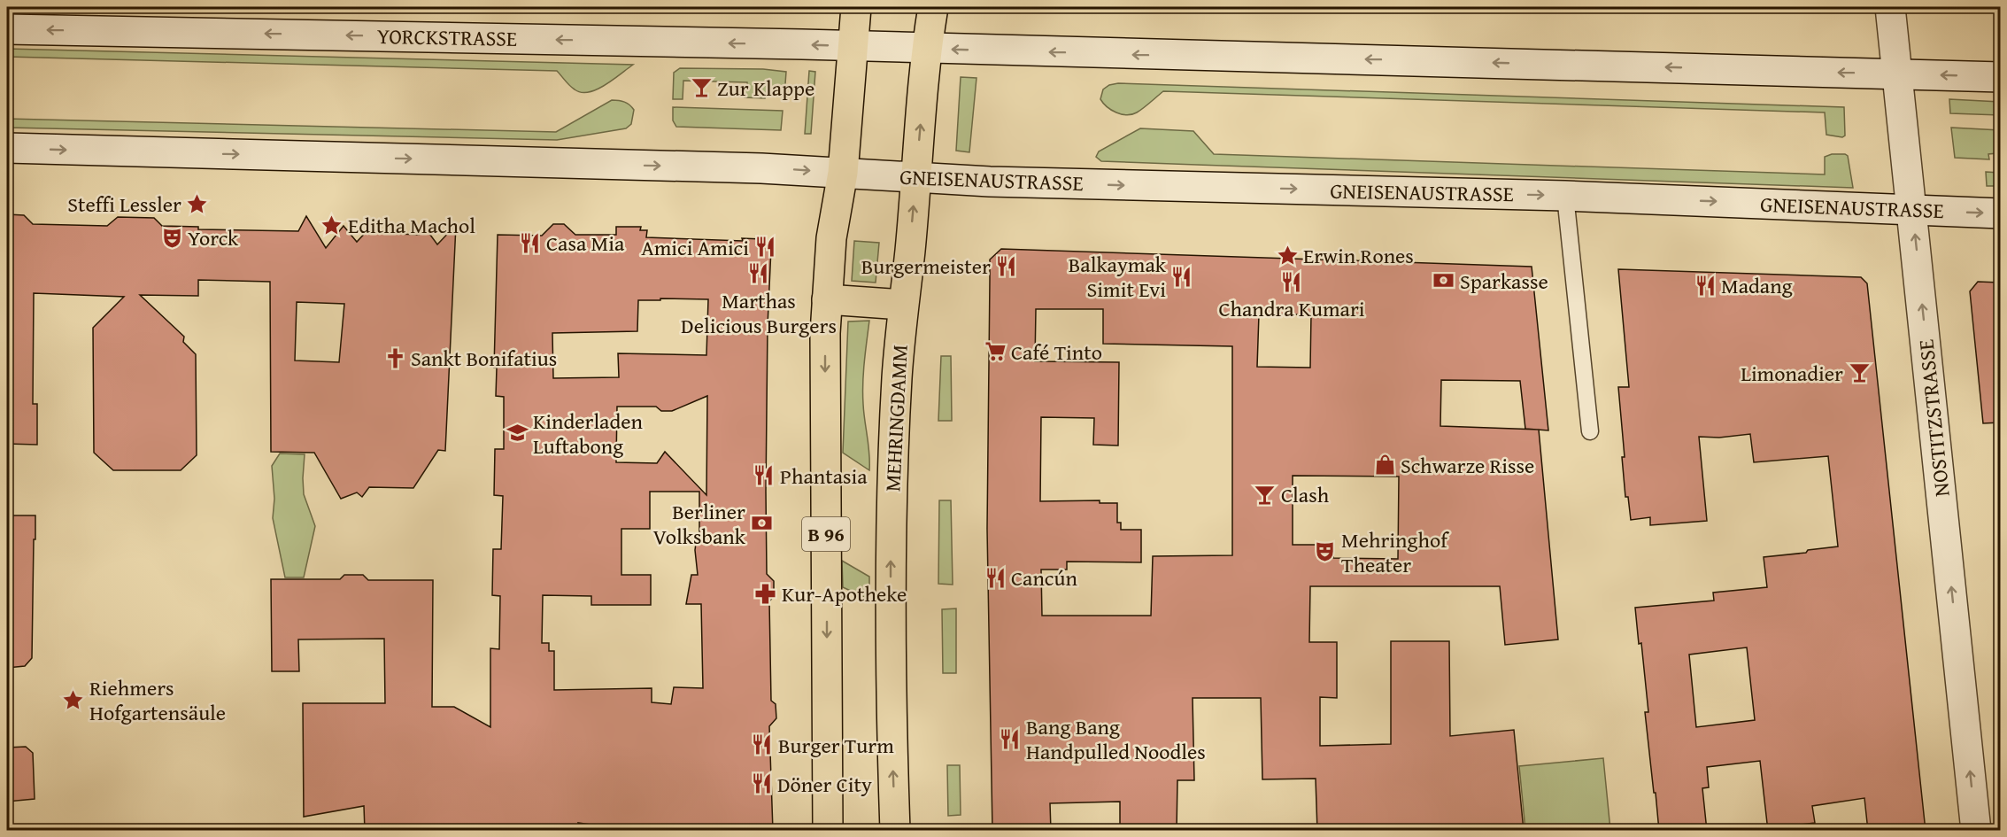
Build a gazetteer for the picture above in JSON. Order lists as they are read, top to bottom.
{
  "streets": {
    "main road": [
      "YORCKSTRASSE",
      "GNEISENAUSTRASSE",
      "MEHRINGDAMM",
      "NOSTITZSTRASSE",
      "B 96"
    ]
  },
  "crossings": [
    ["YORCKSTRASSE", "MEHRINGDAMM"],
    ["YORCKSTRASSE", "B 96"],
    ["GNEISENAUSTRASSE", "MEHRINGDAMM"],
    ["GNEISENAUSTRASSE", "NOSTITZSTRASSE"],
    ["GNEISENAUSTRASSE", "B 96"]
  ],
  "one_way": ["NOSTITZSTRASSE"],
  "places": {
    "bar": ["Zur Klappe", "Limonadier", "Clash"],
    "place": [
      "Steffi Lessler",
      "Editha Machol",
      "Erwin Rones",
      "Riehmers Hofgartensäule"
    ],
    "theatre": ["Yorck", "Mehringhof Theater"],
    "restaurant": [
      "Casa Mia",
      "Amici Amici",
      "Burgermeister",
      "Marthas Delicious Burgers",
      "Balkaymak Simit Evi",
      "Chandra Kumari",
      "Madang",
      "Phantasia",
      "Cancún",
      "Bang Bang Handpulled Noodles",
      "Burger Turm",
      "Döner City"
    ],
    "bank": ["Sparkasse", "Berliner Volksbank"],
    "supermarket": ["Café Tinto"],
    "church": ["Sankt Bonifatius"],
    "school or university": ["Kinderladen Luftabong"],
    "shop": ["Schwarze Risse"],
    "pharmacy": ["Kur-Apotheke"]
  }
}
